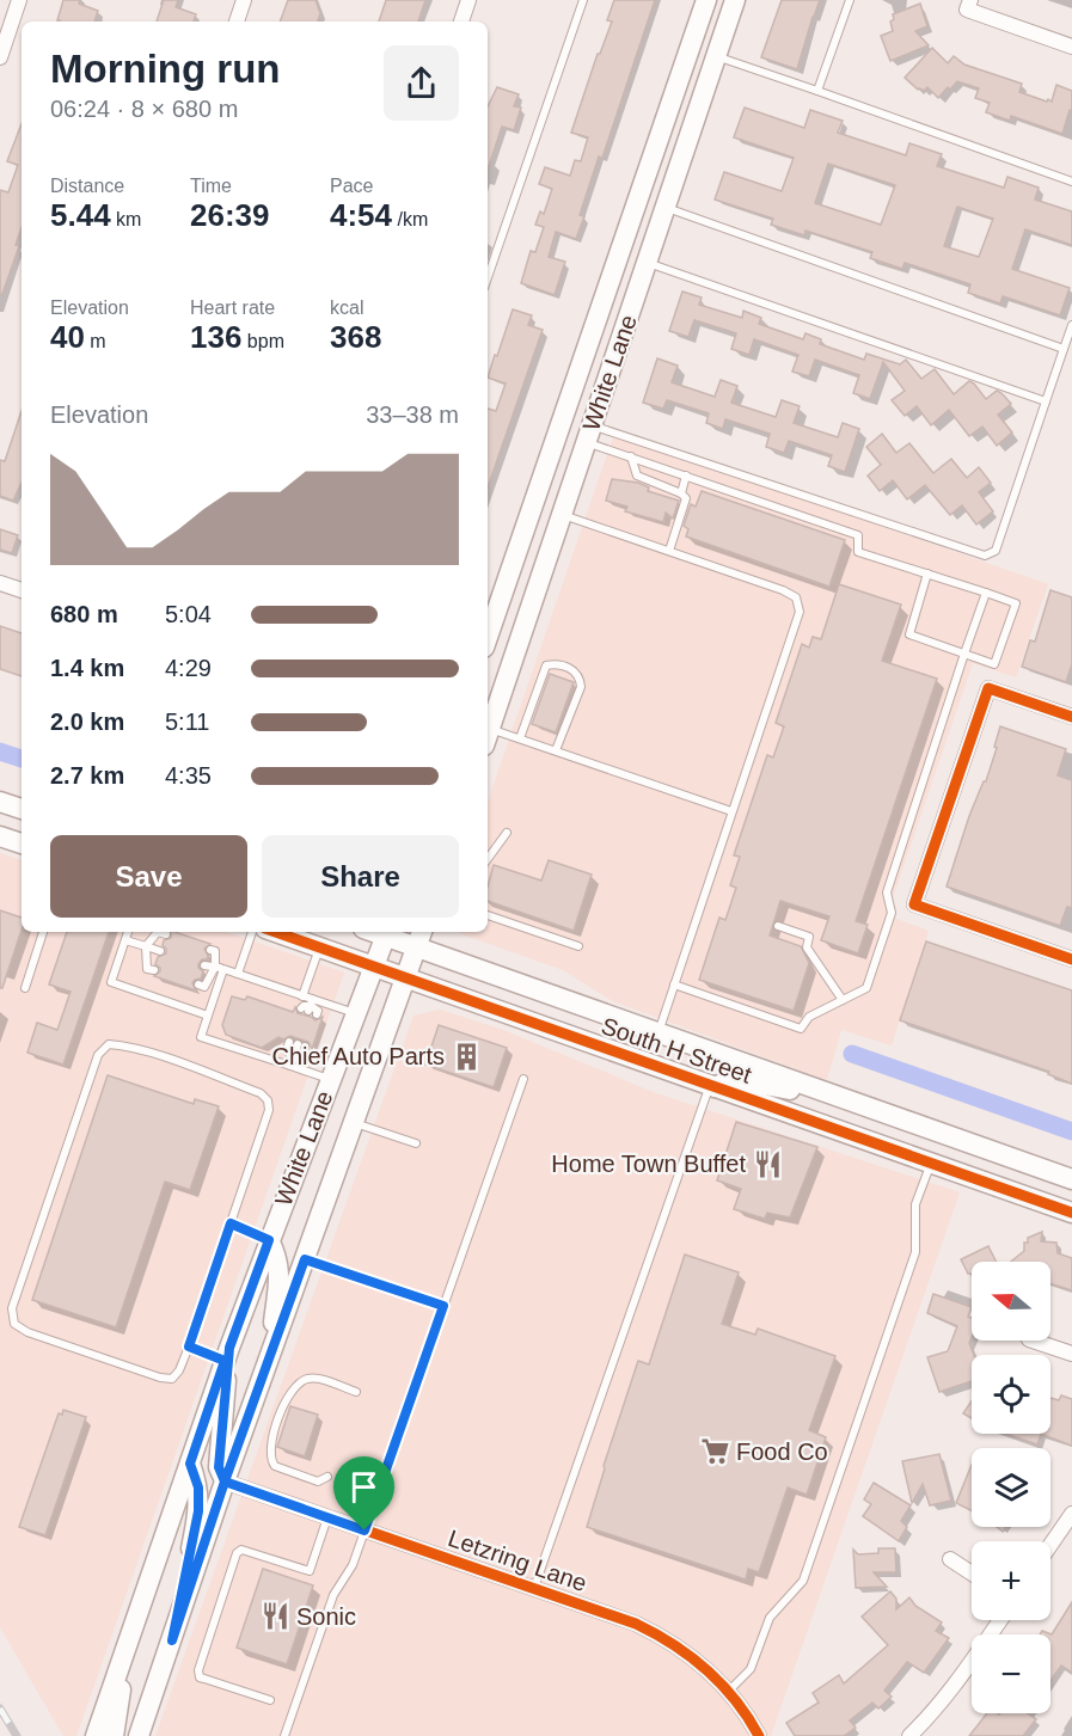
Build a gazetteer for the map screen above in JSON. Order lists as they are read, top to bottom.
{
  "streets": {
    "main road": ["White Lane", "South H Street"],
    "street": ["Letzring Lane"]
  },
  "crossings": [
    ["White Lane", "South H Street"],
    ["White Lane", "Letzring Lane"]
  ],
  "places": {
    "building": ["Chief Auto Parts"],
    "restaurant": ["Home Town Buffet", "Sonic"],
    "supermarket": ["Food Co"]
  },
  "north": "left",
  "page": {
    "heading": ["Morning run", "06:24 · 8 × 680 m"],
    "stats": [
      ["Distance", "5.44 km"],
      ["Time", "26:39"],
      ["Pace", "4:54 /km"],
      ["Elevation", "40 m"],
      ["Heart rate", "136 bpm"],
      ["kcal", "368"]
    ],
    "chart": ["Elevation", "33–38 m"],
    "list": [
      {
        "name": "680 m",
        "note": "5:04"
      },
      {
        "name": "1.4 km",
        "note": "4:29"
      },
      {
        "name": "2.0 km",
        "note": "5:11"
      },
      {
        "name": "2.7 km",
        "note": "4:35"
      }
    ],
    "buttons": ["Save", "Share"],
    "map_buttons": ["+", "−"]
  }
}
